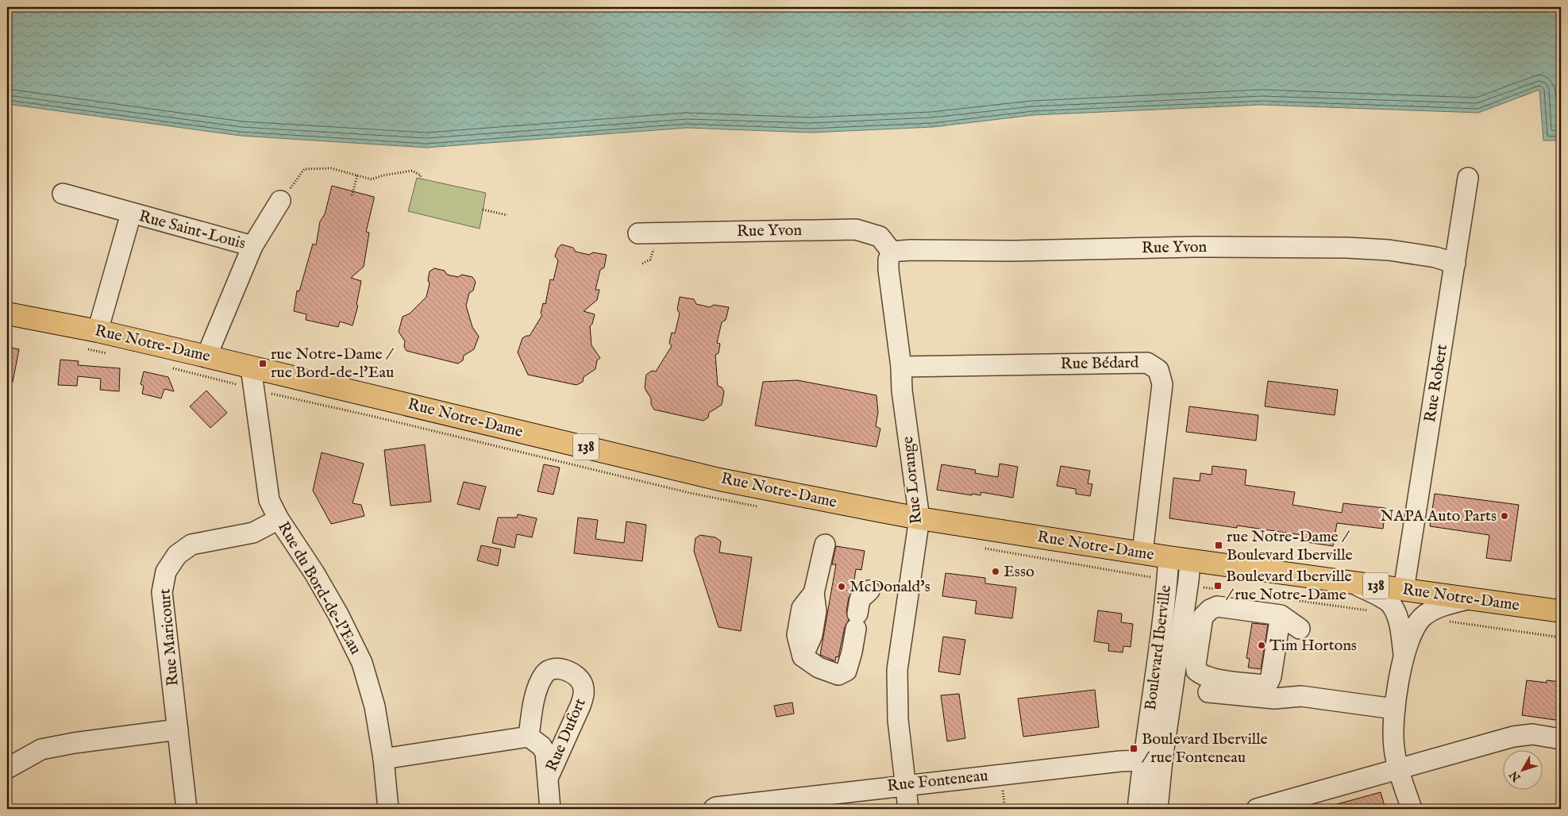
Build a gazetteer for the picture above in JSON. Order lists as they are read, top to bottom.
{
  "streets": {
    "main road": ["Rue Notre-Dame", "138"],
    "street": [
      "Rue Saint-Louis",
      "Rue Yvon",
      "Rue Bédard",
      "Rue Robert",
      "Rue Lorange",
      "Rue du Bord-de-l'Eau",
      "Rue Maricourt",
      "Boulevard Iberville",
      "Rue Dufort",
      "Rue Fonteneau"
    ]
  },
  "crossings": [
    ["Rue Saint-Louis", "Rue Notre-Dame"],
    ["Rue Yvon", "Rue Robert"],
    ["Rue Yvon", "Rue Lorange"],
    ["Rue Notre-Dame", "Rue Bédard"],
    ["Rue Notre-Dame", "Rue Robert"],
    ["Rue Notre-Dame", "Rue Lorange"],
    ["Rue Notre-Dame", "Rue du Bord-de-l'Eau"],
    ["Rue Notre-Dame", "Boulevard Iberville"],
    ["Rue Bédard", "Rue Lorange"],
    ["Rue Lorange", "Rue Fonteneau"],
    ["Rue du Bord-de-l'Eau", "Rue Maricourt"],
    ["Boulevard Iberville", "Rue Fonteneau"]
  ],
  "places": {
    "transit": [
      "rue Notre-Dame / rue Bord-de-l'Eau",
      "rue Notre-Dame / Boulevard Iberville",
      "Boulevard Iberville / rue Notre-Dame",
      "Boulevard Iberville / rue Fonteneau"
    ],
    "other": [
      "NAPA Auto Parts",
      "Esso",
      "McDonald's",
      "Tim Hortons"
    ]
  },
  "north": "bottom left"
}
